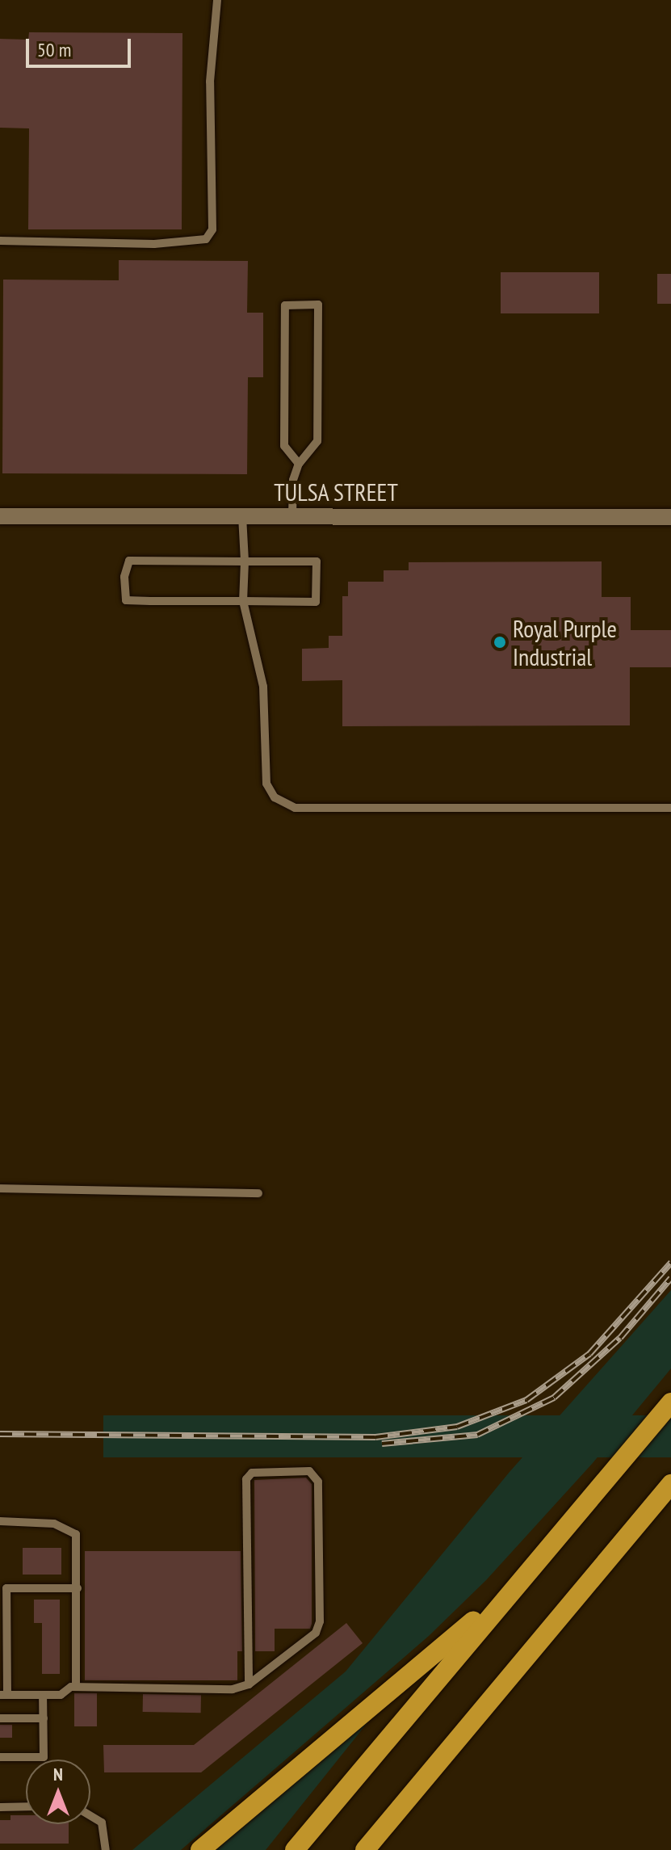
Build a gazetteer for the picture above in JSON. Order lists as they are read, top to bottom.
{
  "streets": {
    "street": ["TULSA STREET"]
  },
  "places": ["Royal Purple Industrial"],
  "scale_bar": "50 m",
  "north": "top"
}
